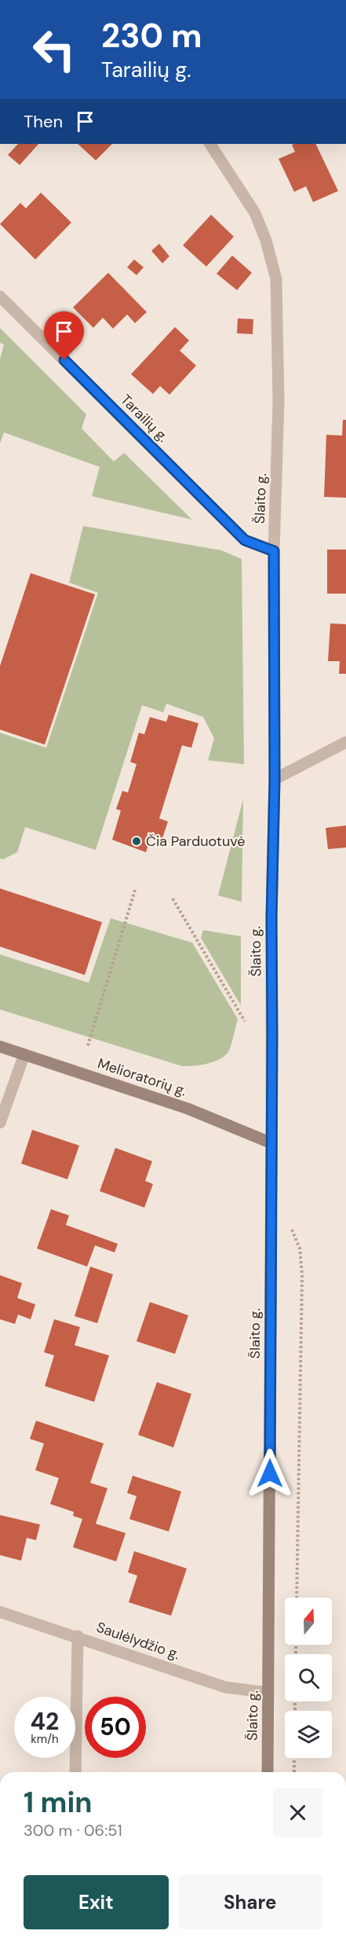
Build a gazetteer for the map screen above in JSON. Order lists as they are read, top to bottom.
{
  "streets": {
    "main road": ["Šlaito g.", "Melioratorių g."],
    "street": ["Tarailių g.", "Saulėlydžio g."]
  },
  "crossings": [
    ["Tarailių g.", "Šlaito g."],
    ["Šlaito g.", "Melioratorių g."],
    ["Šlaito g.", "Saulėlydžio g."]
  ],
  "places": ["Čia Parduotuvė"],
  "north": "top",
  "page": {
    "turn": ["230 m", "Tarailių g."],
    "then": "Then",
    "speed": "42 km/h",
    "limit": "50",
    "heading": ["1 min", "300 m · 06:51"],
    "buttons": ["Exit", "Share"]
  }
}
